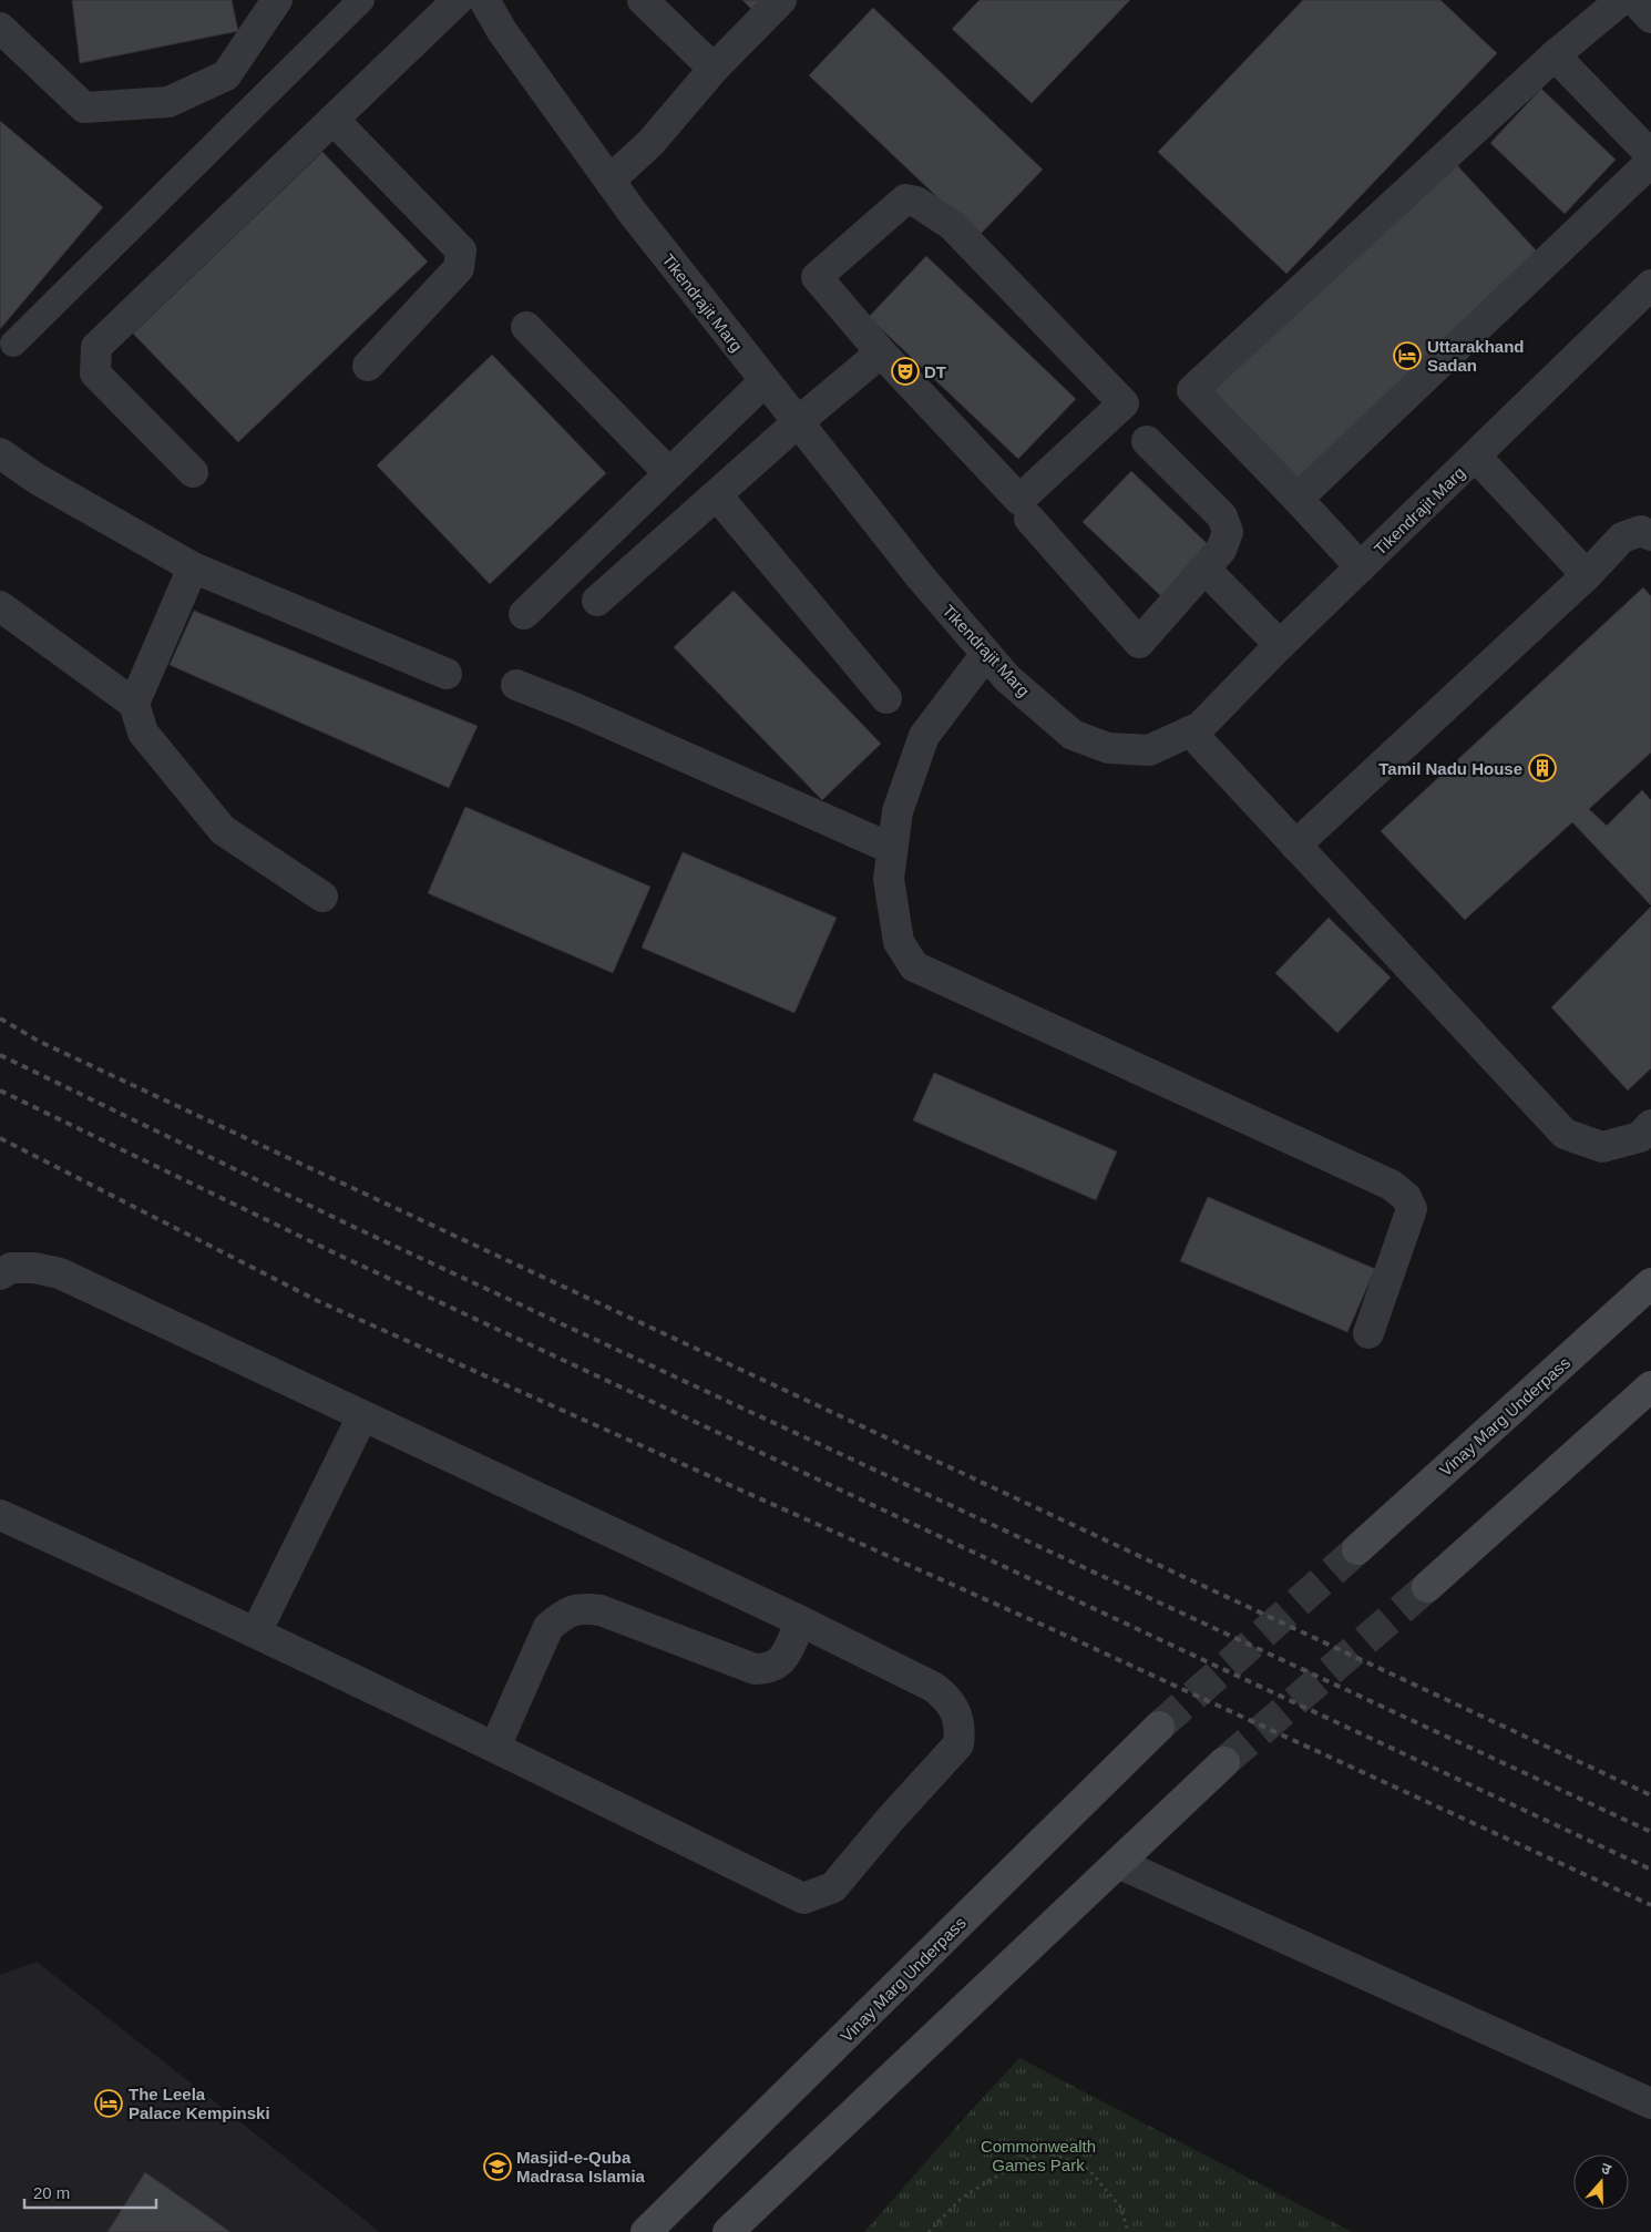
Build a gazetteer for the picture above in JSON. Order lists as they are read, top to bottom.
{
  "streets": {
    "main road": ["Vinay Marg Underpass"],
    "street": ["Tikendrajit Marg"]
  },
  "parks": ["Commonwealth Games Park"],
  "places": {
    "hotel": ["Uttarakhand Sadan", "The Leela Palace Kempinski"],
    "theatre": ["DT"],
    "building": ["Tamil Nadu House"],
    "school or university": ["Masjid-e-Quba Madrasa Islamia"]
  },
  "scale_bar": "20 m",
  "north": "top"
}
